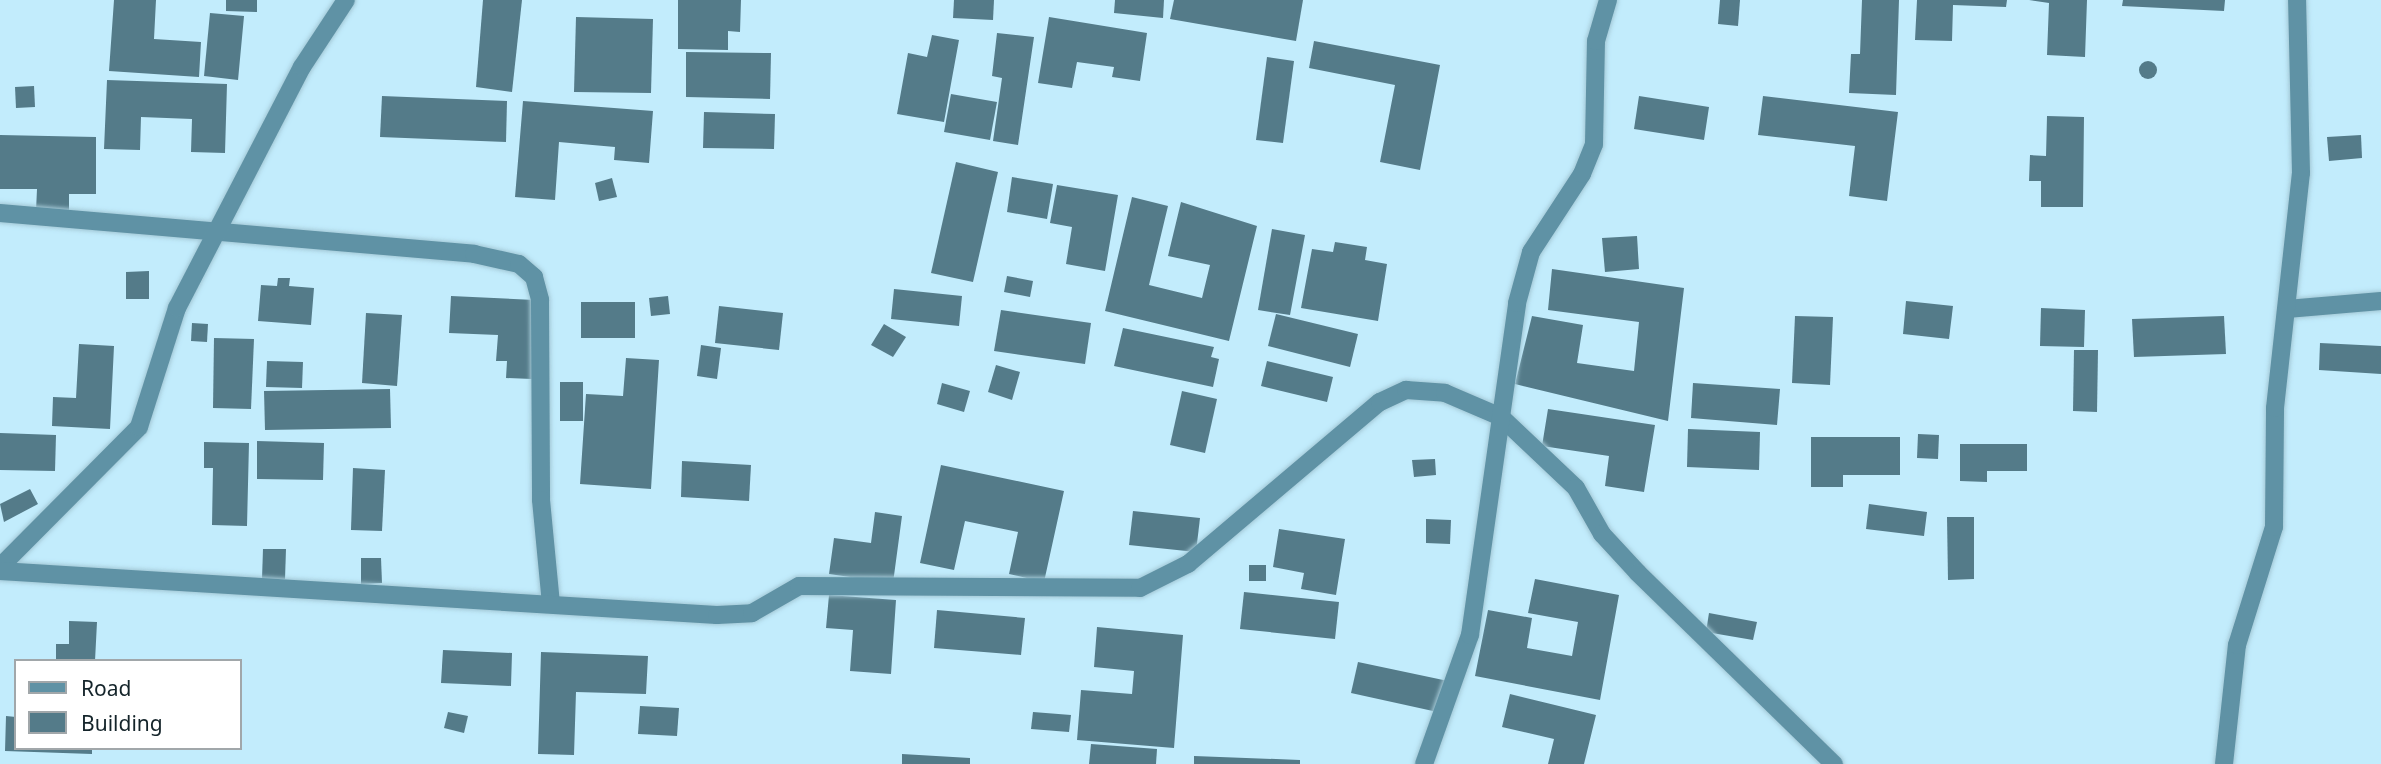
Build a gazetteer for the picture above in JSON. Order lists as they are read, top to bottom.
{
  "legend": ["Road", "Building"]
}
